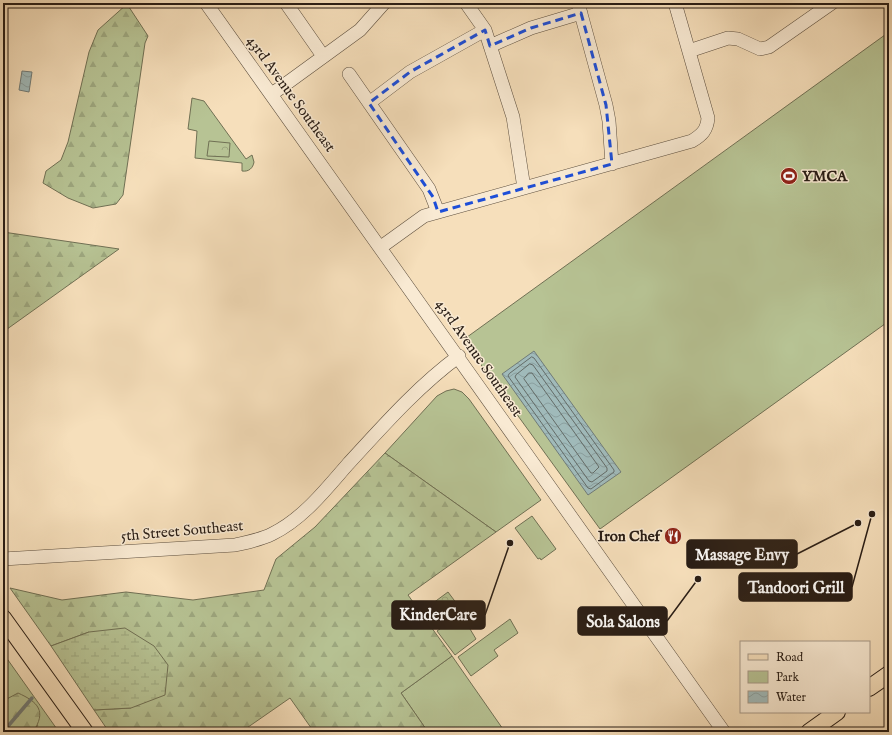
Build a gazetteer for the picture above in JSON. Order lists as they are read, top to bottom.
{
  "streets": {
    "street": ["43rd Avenue Southeast", "5th Street Southeast"]
  },
  "crossings": [
    ["43rd Avenue Southeast", "5th Street Southeast"]
  ],
  "places": {
    "sports": ["YMCA"],
    "other": [
      "Tandoori Grill",
      "Massage Envy",
      "KinderCare",
      "Sola Salons"
    ],
    "restaurant": ["Iron Chef"]
  },
  "legend": ["Road", "Park", "Water"]
}
